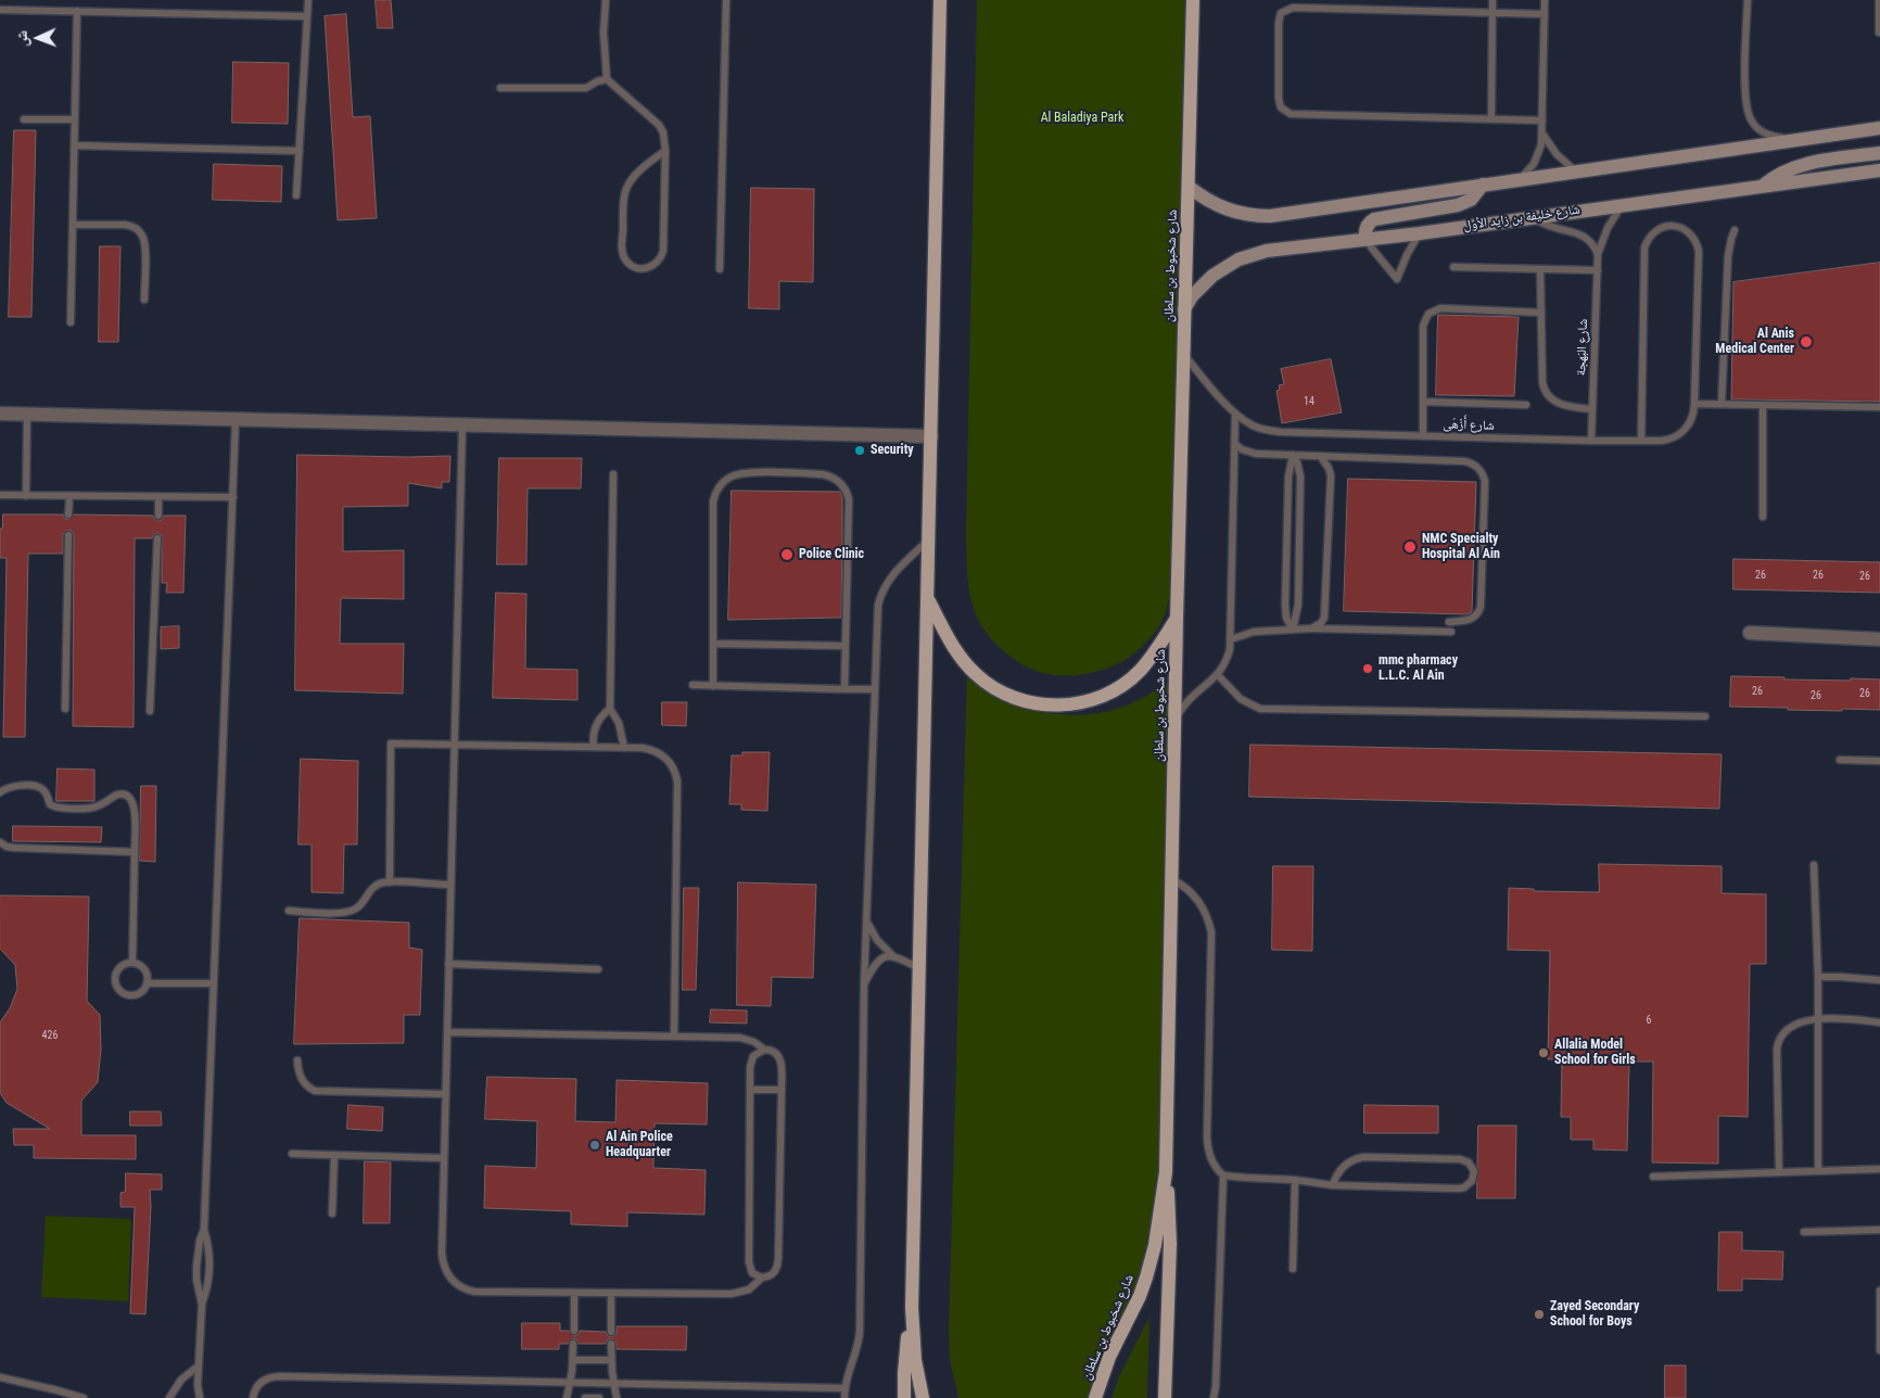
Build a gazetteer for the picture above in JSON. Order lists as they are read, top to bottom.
{
  "streets": {
    "main road": ["شارع خليفة بن زايد الأول", "شارع شخبوط بن سلطان"],
    "lane": ["شارع البَهجة", "شارع أَزْهَى"]
  },
  "crossings": [
    ["شارع خليفة بن زايد الأول", "شارع شخبوط بن سلطان"],
    ["شارع خليفة بن زايد الأول", "شارع البَهجة"],
    ["شارع شخبوط بن سلطان", "شارع أَزْهَى"],
    ["شارع البَهجة", "شارع أَزْهَى"]
  ],
  "parks": ["Al Baladiya Park"],
  "places": [
    "Al Anis Medical Center",
    "Security",
    "NMC Specialty Hospital Al Ain",
    "Police Clinic",
    "mmc pharmacy L.L.C. Al Ain",
    "Allalia Model School for Girls",
    "Al Ain Police Headquarter",
    "Zayed Secondary School for Boys"
  ],
  "house_numbers": [
    "14",
    "26",
    "26",
    "26",
    "26",
    "26",
    "26",
    "6",
    "426"
  ],
  "north": "left"
}
